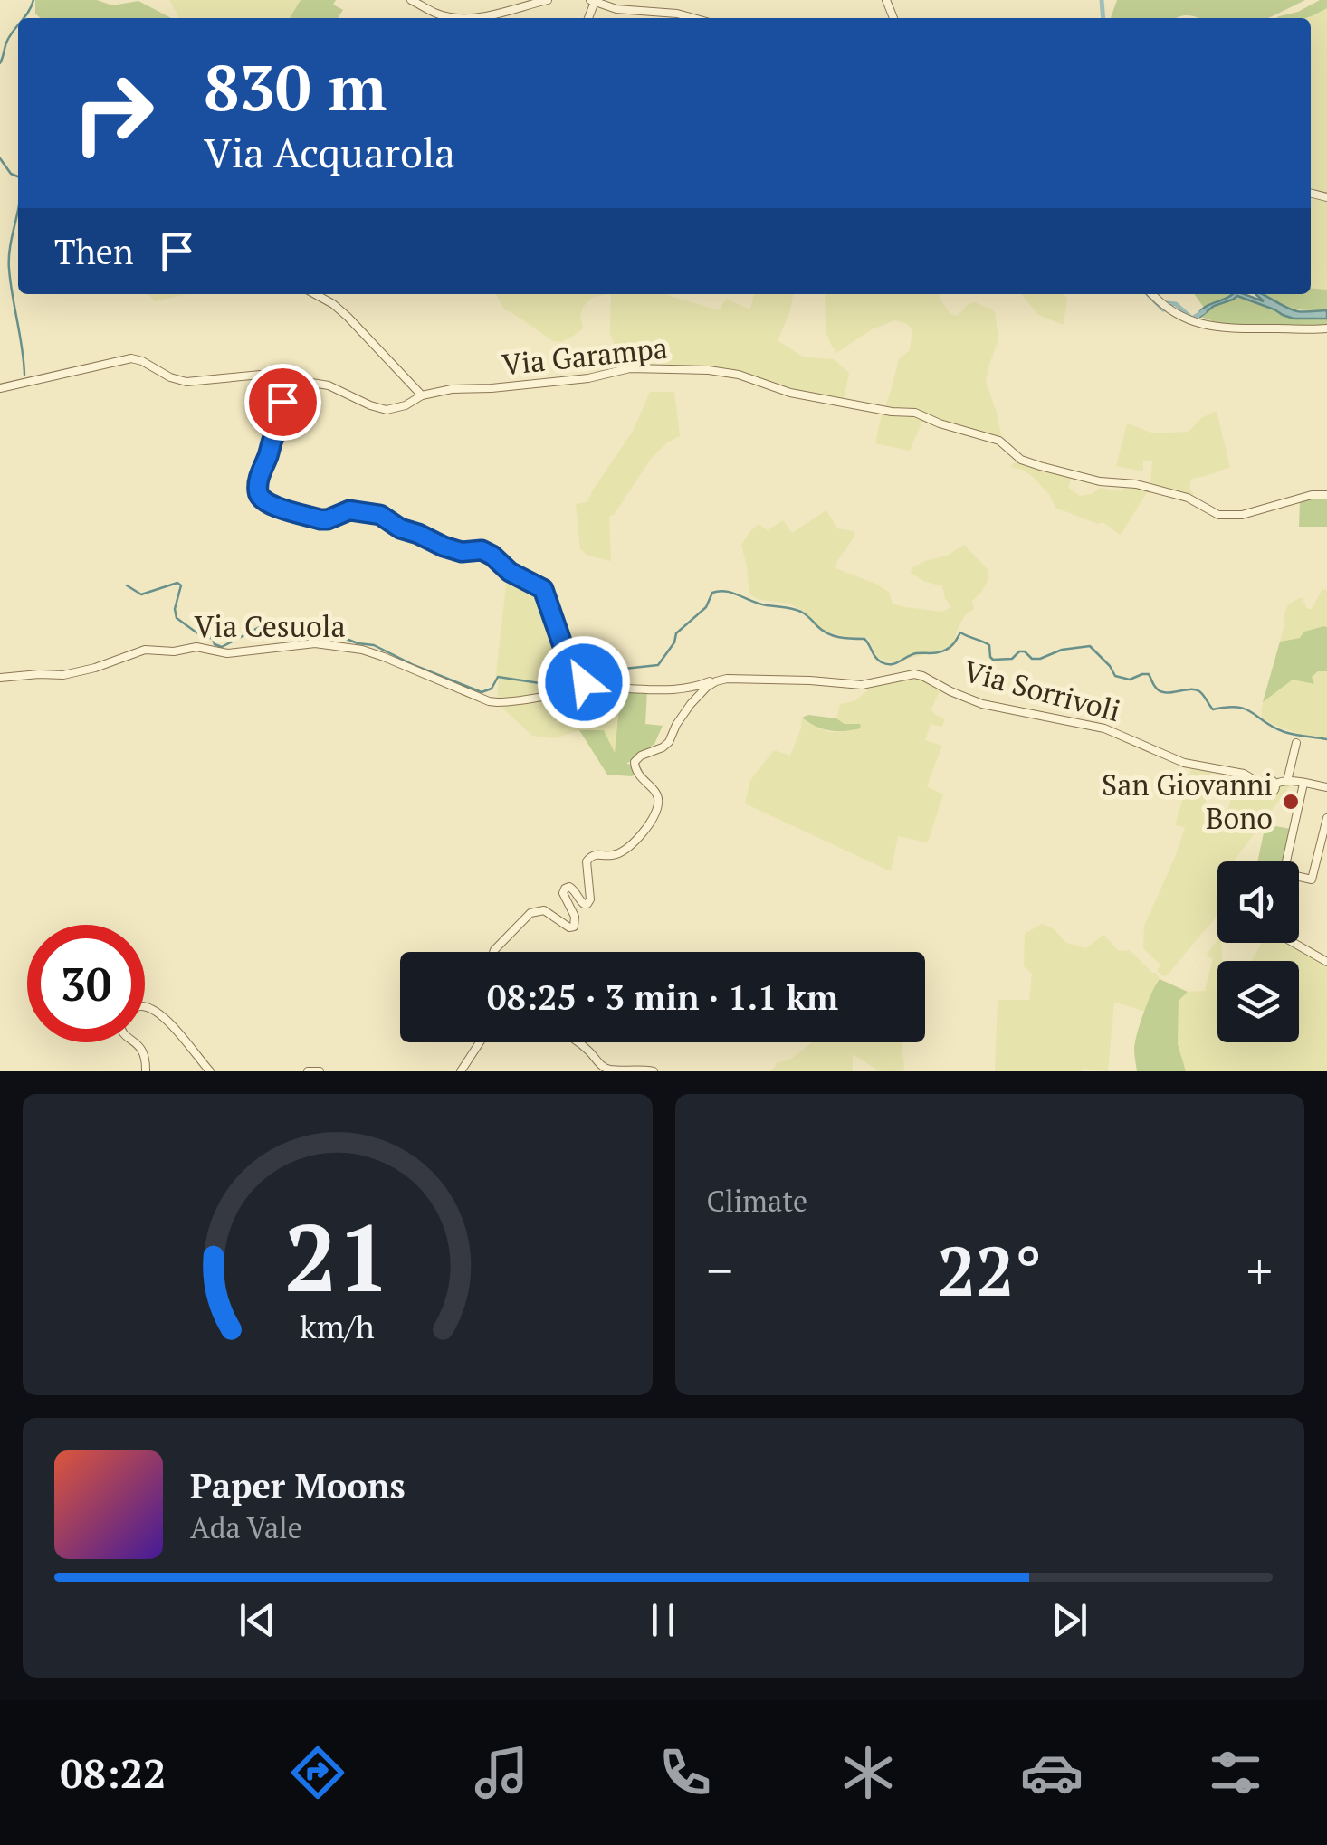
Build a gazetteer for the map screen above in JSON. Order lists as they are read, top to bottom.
{
  "streets": {
    "street": ["Via Garampa", "Via Cesuola", "Via Sorrivoli"]
  },
  "crossings": [
    ["Via Cesuola", "Via Sorrivoli"]
  ],
  "places": ["San Giovanni Bono"],
  "page": {
    "turn": ["830 m", "Via Acquarola"],
    "then": "Then",
    "limit": "30",
    "trip": "08:25 · 3 min · 1.1 km",
    "tile": "Climate",
    "heat": ["−", "22°", "+"],
    "song": ["Paper Moons", "Ada Vale"],
    "tabs": "08:22",
    "gauge": ["21", "km/h"]
  }
}
